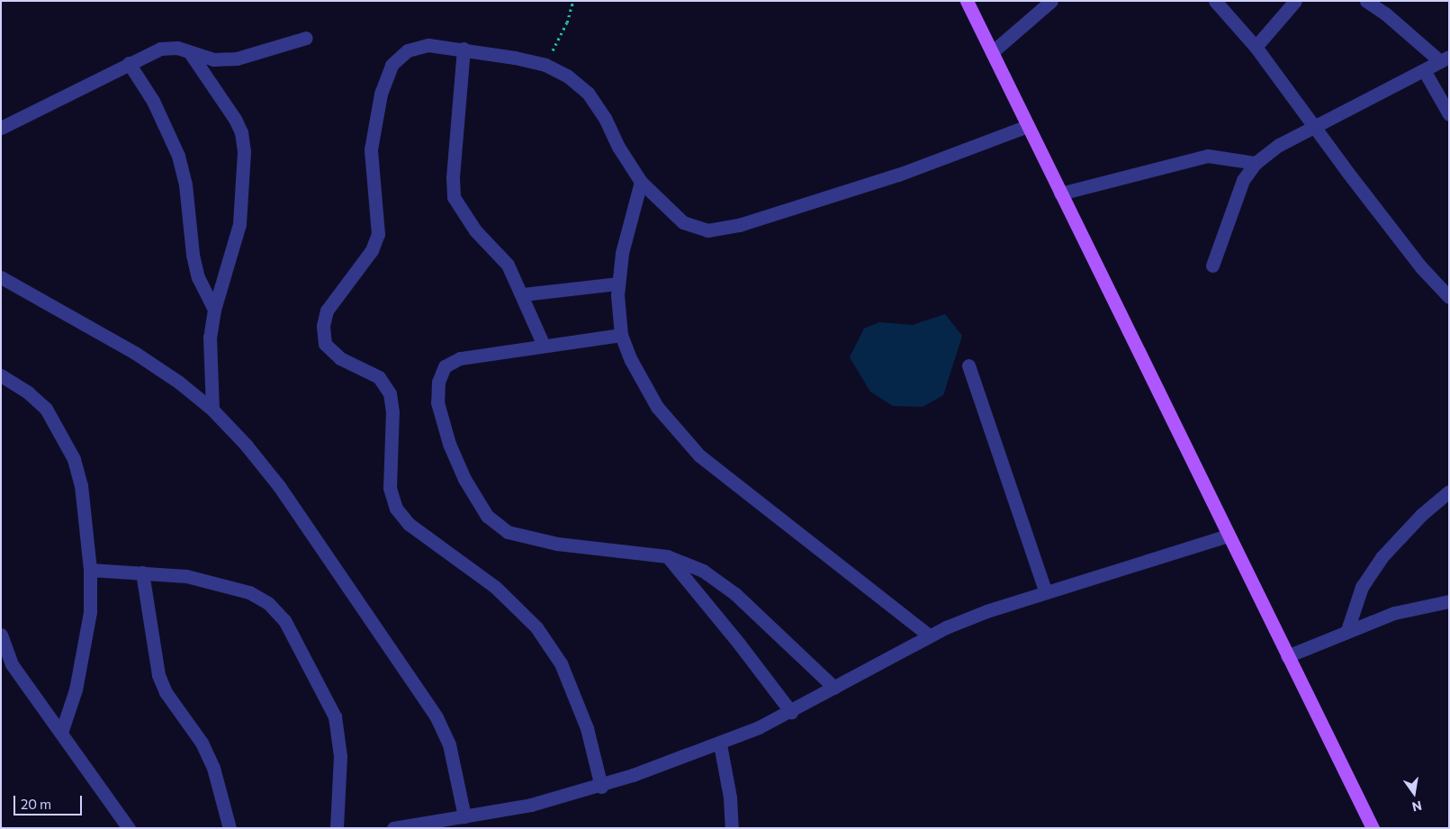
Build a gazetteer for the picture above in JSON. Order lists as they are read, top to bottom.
{
  "scale_bar": "20 m",
  "north": "bottom"
}
